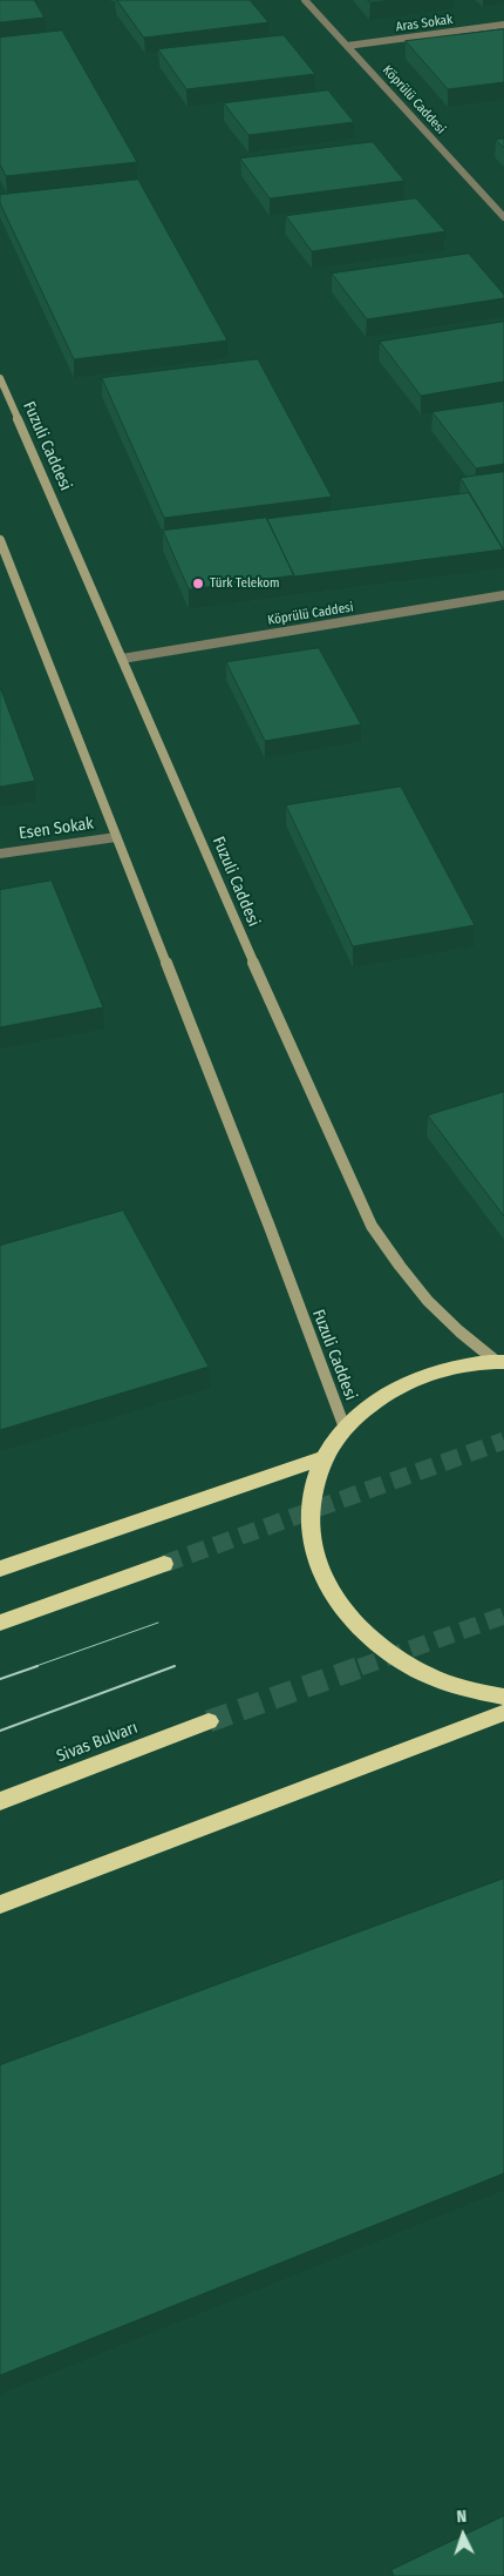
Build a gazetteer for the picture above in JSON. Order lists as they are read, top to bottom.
{
  "streets": {
    "highway": ["Sivas Bulvarı"],
    "street": [
      "Aras Sokak",
      "Köprülü Caddesi",
      "Fuzuli Caddesi",
      "Esen Sokak"
    ]
  },
  "crossings": [
    ["Aras Sokak", "Köprülü Caddesi"],
    ["Köprülü Caddesi", "Fuzuli Caddesi"],
    ["Fuzuli Caddesi", "Esen Sokak"]
  ],
  "places": ["Türk Telekom"],
  "north": "top"
}
